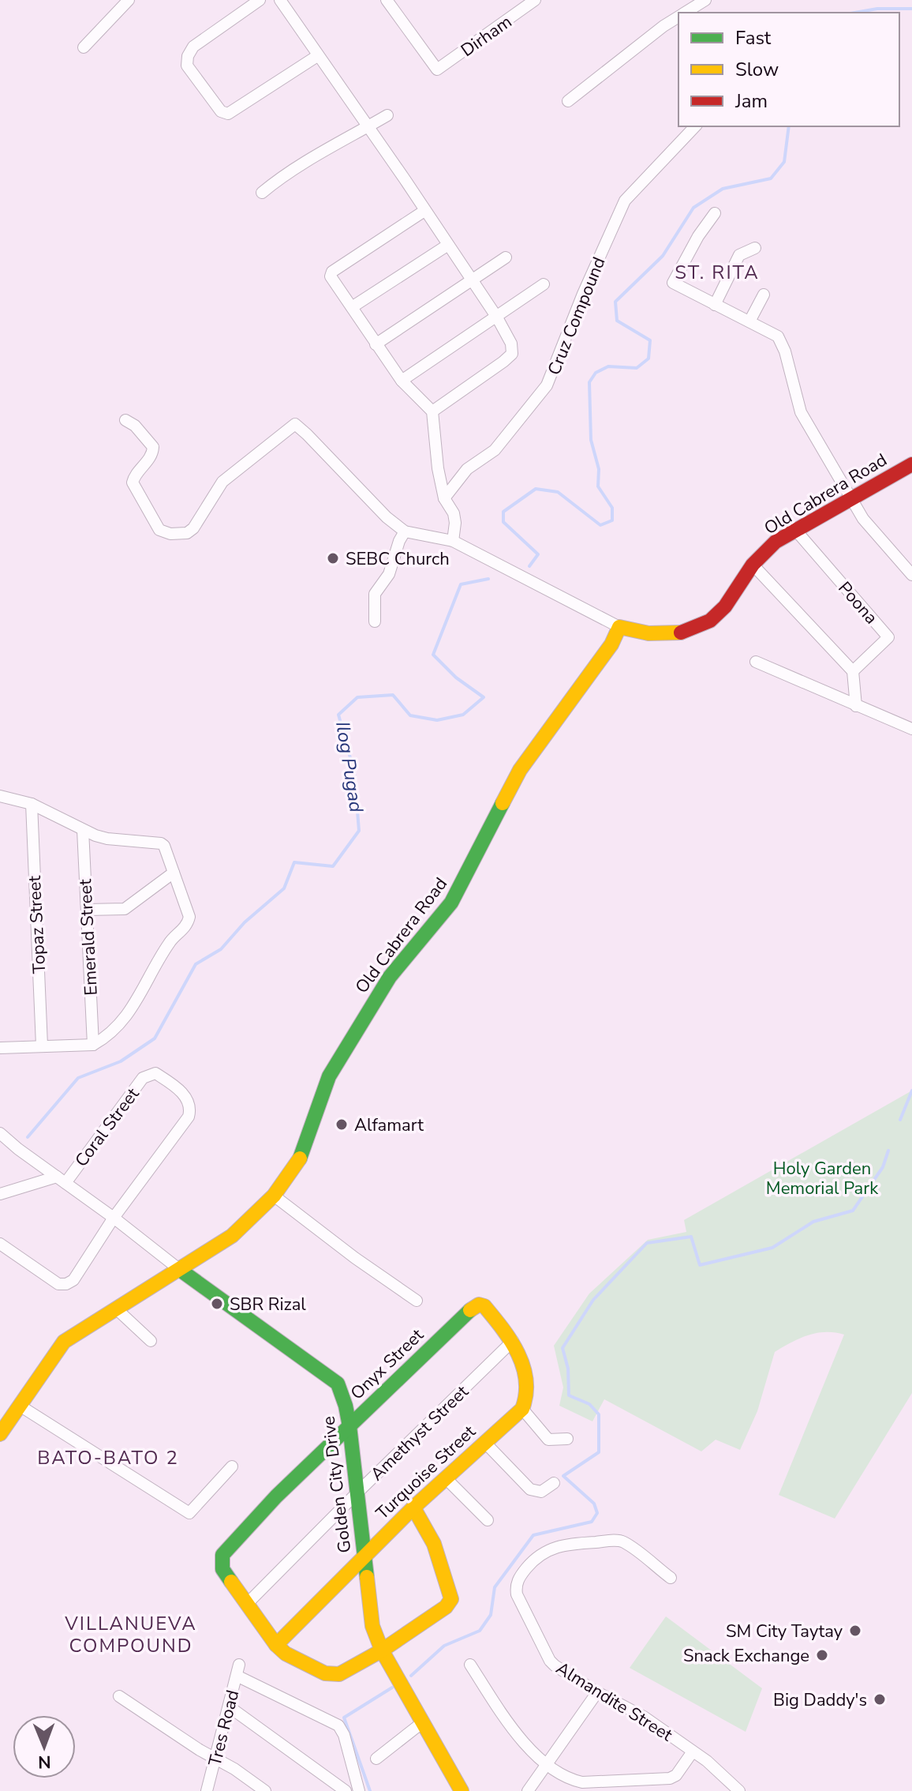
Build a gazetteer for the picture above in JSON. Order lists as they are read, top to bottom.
{
  "streets": {
    "street": [
      "Dirham",
      "Cruz Compound",
      "Old Cabrera Road",
      "Poona",
      "Topaz Street",
      "Emerald Street",
      "Coral Street",
      "Onyx Street",
      "Amethyst Street",
      "Turquoise Street",
      "Golden City Drive",
      "Almandite Street",
      "Tres Road"
    ]
  },
  "crossings": [
    ["Old Cabrera Road", "Poona"],
    ["Old Cabrera Road", "Golden City Drive"],
    ["Coral Street", "Golden City Drive"],
    ["Onyx Street", "Amethyst Street"],
    ["Onyx Street", "Golden City Drive"],
    ["Amethyst Street", "Golden City Drive"],
    ["Turquoise Street", "Golden City Drive"]
  ],
  "districts": ["ST. RITA", "BATO-BATO 2", "VILLANUEVA COMPOUND"],
  "water": ["Ilog Pugad"],
  "parks": ["Holy Garden Memorial Park"],
  "places": [
    "SEBC Church",
    "Alfamart",
    "SBR Rizal",
    "SM City Taytay",
    "Snack Exchange",
    "Big Daddy's"
  ],
  "legend": ["Fast", "Slow", "Jam"],
  "north": "bottom"
}
